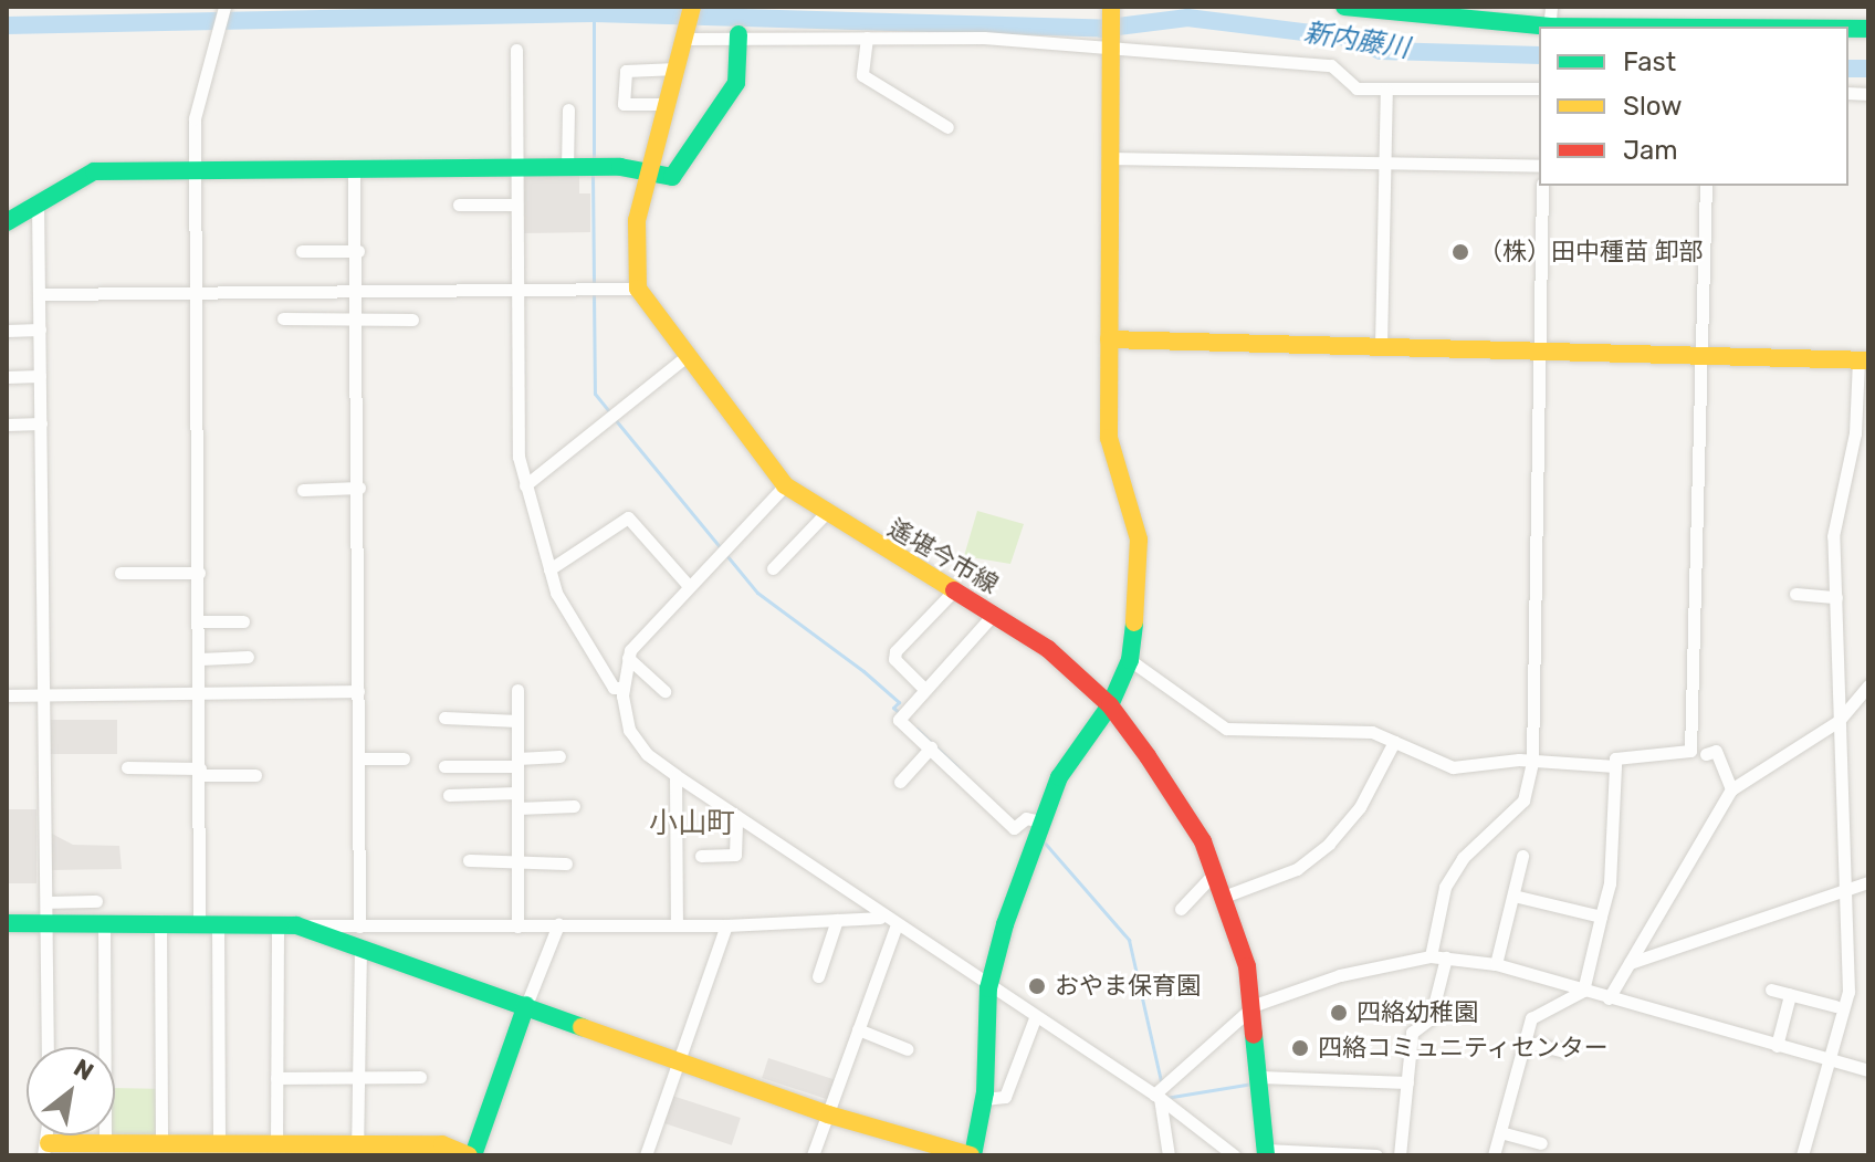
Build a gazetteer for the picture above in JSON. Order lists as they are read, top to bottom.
{
  "streets": {
    "street": ["遙堪今市線"]
  },
  "districts": ["小山町"],
  "water": ["新内藤川"],
  "places": [
    "（株）田中種苗 卸部",
    "おやま保育園",
    "四絡幼稚園",
    "四絡コミュニティセンター"
  ],
  "legend": ["Fast", "Slow", "Jam"],
  "north": "top right"
}
